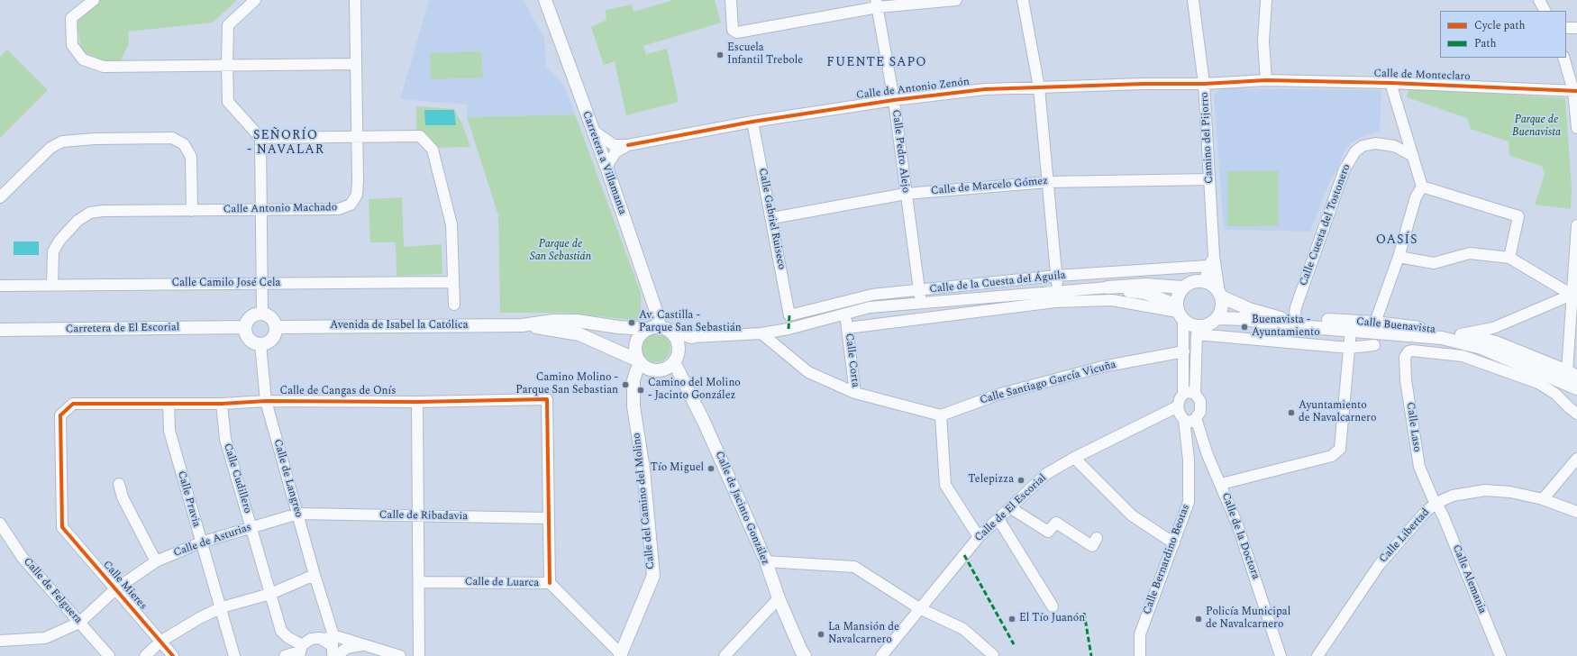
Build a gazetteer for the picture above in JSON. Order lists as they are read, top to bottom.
{
  "streets": {
    "street": [
      "Calle de Monteclaro",
      "Calle de Antonio Zenón",
      "Camino del Pijorro",
      "Calle Pedro Alejo",
      "Carretera a Villamanta",
      "Calle de Marcelo Gómez",
      "Calle Antonio Machado",
      "Calle Gabriel Ruiseco",
      "Calle Cuesta del Tostonero",
      "Calle de la Cuesta del Águila",
      "Calle Camilo José Cela",
      "Avenida de Isabel la Católica",
      "Calle Buenavista",
      "Carretera de El Escorial",
      "Calle Corta",
      "Calle Santiago García Vicuña",
      "Calle de Cangas de Onís",
      "Calle Laso",
      "Calle Cudillero",
      "Calle de Langreo",
      "Calle Pravia",
      "Calle del Camino del Molino",
      "Calle de Jacinto González",
      "Calle de El Escorial",
      "Calle de Ribadavia",
      "Calle de la Doctora",
      "Calle Libertad",
      "Calle de Asturias",
      "Calle Bernardino Beotas",
      "Calle Alemania",
      "Calle de Luarca",
      "Calle Mieres",
      "Calle de Felguera"
    ]
  },
  "crossings": [
    ["Calle de Monteclaro", "Calle de Antonio Zenón"],
    ["Calle de Monteclaro", "Camino del Pijorro"],
    ["Calle de Antonio Zenón", "Camino del Pijorro"],
    ["Calle de Antonio Zenón", "Calle Pedro Alejo"],
    ["Calle de Antonio Zenón", "Carretera a Villamanta"],
    ["Calle de Antonio Zenón", "Calle Gabriel Ruiseco"],
    ["Camino del Pijorro", "Calle de Marcelo Gómez"],
    ["Camino del Pijorro", "Calle de la Cuesta del Águila"],
    ["Camino del Pijorro", "Calle Buenavista"],
    ["Calle Pedro Alejo", "Calle de Marcelo Gómez"],
    ["Calle Pedro Alejo", "Calle de la Cuesta del Águila"],
    ["Carretera a Villamanta", "Calle de la Cuesta del Águila"],
    ["Carretera a Villamanta", "Avenida de Isabel la Católica"],
    ["Carretera a Villamanta", "Calle del Camino del Molino"],
    ["Carretera a Villamanta", "Calle de Jacinto González"],
    ["Calle de Marcelo Gómez", "Calle Gabriel Ruiseco"],
    ["Calle Antonio Machado", "Calle Camilo José Cela"],
    ["Calle Gabriel Ruiseco", "Calle de la Cuesta del Águila"],
    ["Calle Cuesta del Tostonero", "Calle Buenavista"],
    ["Calle de la Cuesta del Águila", "Avenida de Isabel la Católica"],
    ["Calle de la Cuesta del Águila", "Calle Buenavista"],
    ["Calle de la Cuesta del Águila", "Calle Corta"],
    ["Calle de la Cuesta del Águila", "Calle del Camino del Molino"],
    ["Calle de la Cuesta del Águila", "Calle de Jacinto González"],
    ["Avenida de Isabel la Católica", "Carretera de El Escorial"],
    ["Avenida de Isabel la Católica", "Calle de Langreo"],
    ["Avenida de Isabel la Católica", "Calle del Camino del Molino"],
    ["Avenida de Isabel la Católica", "Calle de Jacinto González"],
    ["Calle Buenavista", "Calle Laso"],
    ["Carretera de El Escorial", "Calle de Langreo"],
    ["Calle de Cangas de Onís", "Calle Cudillero"],
    ["Calle de Cangas de Onís", "Calle de Langreo"],
    ["Calle de Cangas de Onís", "Calle Pravia"],
    ["Calle de Cangas de Onís", "Calle de Ribadavia"],
    ["Calle de Cangas de Onís", "Calle de Luarca"],
    ["Calle de Cangas de Onís", "Calle Mieres"],
    ["Calle Laso", "Calle Libertad"],
    ["Calle Laso", "Calle Alemania"],
    ["Calle Cudillero", "Calle de Asturias"],
    ["Calle de Langreo", "Calle de Ribadavia"],
    ["Calle de Langreo", "Calle de Asturias"],
    ["Calle Pravia", "Calle de Asturias"],
    ["Calle del Camino del Molino", "Calle de Jacinto González"],
    ["Calle del Camino del Molino", "Calle de Luarca"],
    ["Calle de El Escorial", "Calle de la Doctora"],
    ["Calle de El Escorial", "Calle Bernardino Beotas"],
    ["Calle de Ribadavia", "Calle de Asturias"],
    ["Calle de la Doctora", "Calle Bernardino Beotas"],
    ["Calle Libertad", "Calle Alemania"],
    ["Calle de Asturias", "Calle Mieres"],
    ["Calle de Asturias", "Calle de Felguera"]
  ],
  "districts": ["FUENTE SAPO", "SEÑORÍO - NAVALAR", "OASÍS"],
  "parks": ["Parque de Buenavista", "Parque de San Sebastián"],
  "places": [
    "Escuela Infantil Trebole",
    "Av. Castilla - Parque San Sebastián",
    "Buenavista - Ayuntamiento",
    "Camino Molino - Parque San Sebastian",
    "Camino del Molino - Jacinto González",
    "Ayuntamiento de Navalcarnero",
    "Tío Miguel",
    "Telepizza",
    "El Tío Juanón",
    "Policía Municipal de Navalcarnero",
    "La Mansión de Navalcarnero"
  ],
  "legend": ["Cycle path", "Path"]
}
